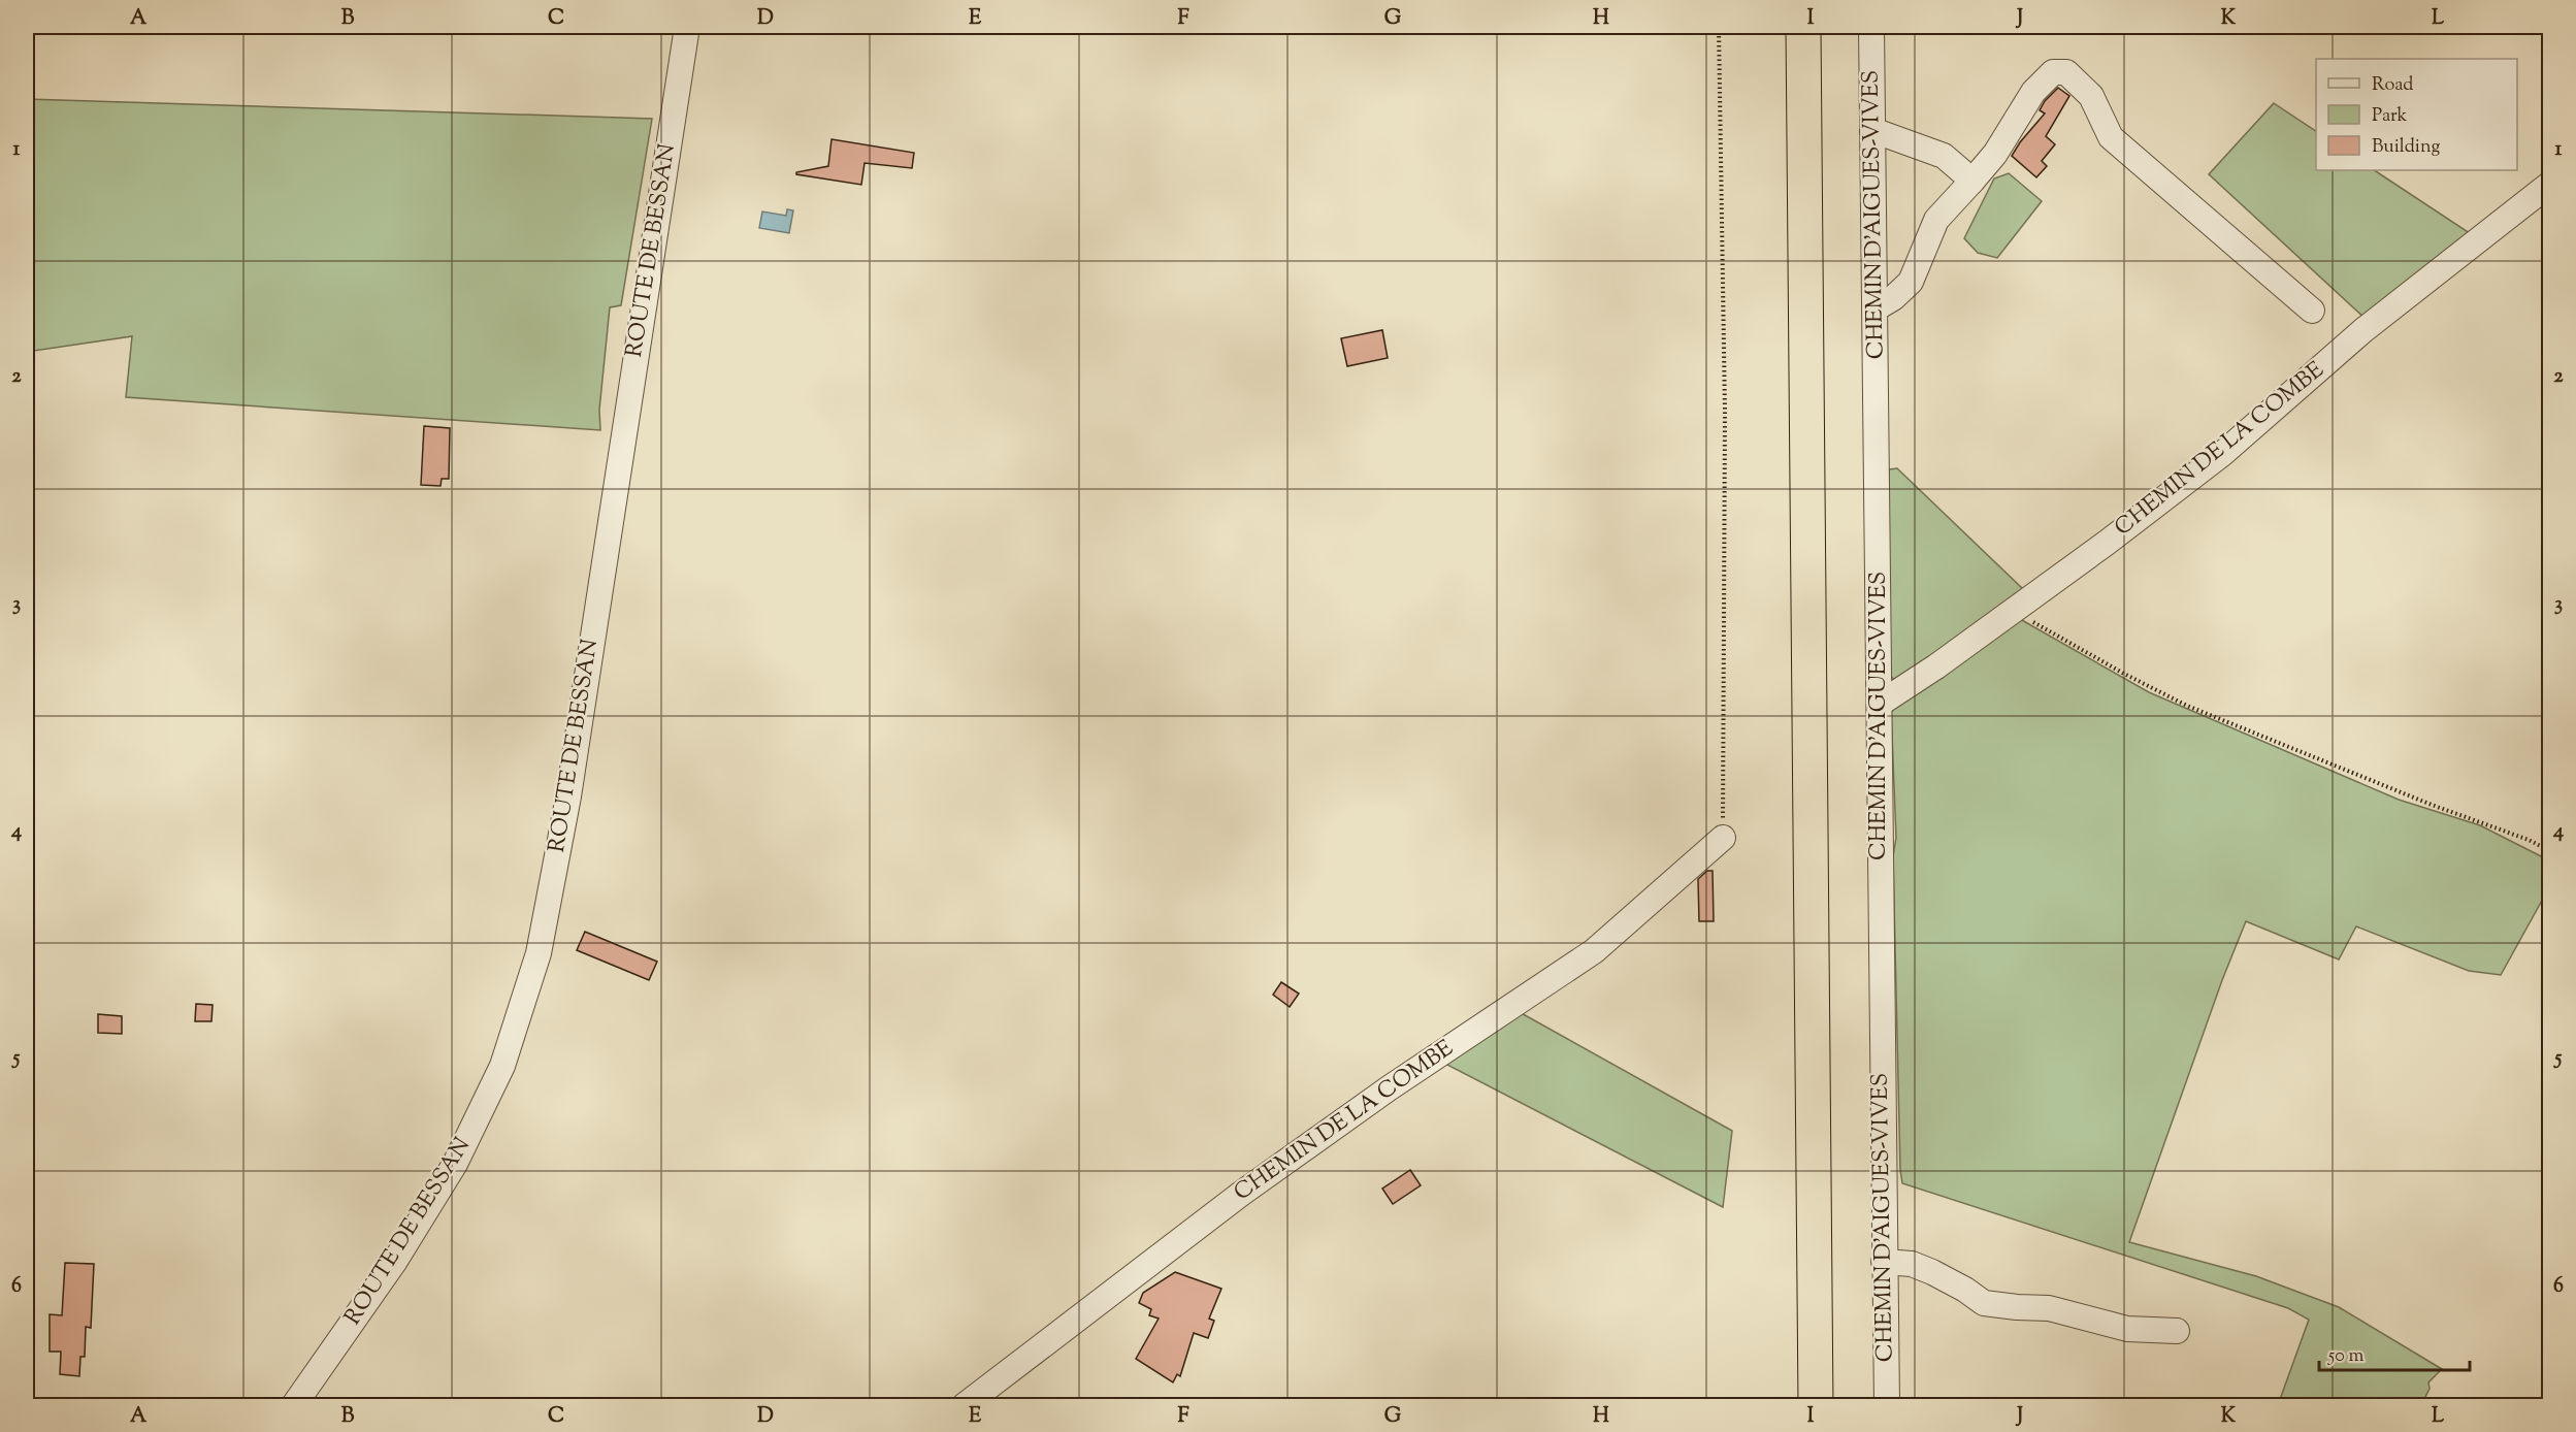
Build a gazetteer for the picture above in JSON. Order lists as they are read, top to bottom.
{
  "streets": {
    "street": ["CHEMIN D'AIGUES-VIVES", "ROUTE DE BESSAN", "CHEMIN DE LA COMBE"]
  },
  "crossings": [
    ["CHEMIN D'AIGUES-VIVES", "CHEMIN DE LA COMBE"]
  ],
  "legend": ["Road", "Park", "Building"],
  "scale_bar": "50 m",
  "grid": {
    "columns": [
      "A",
      "B",
      "C",
      "D",
      "E",
      "F",
      "G",
      "H",
      "I",
      "J",
      "K",
      "L"
    ],
    "rows": [
      "1",
      "2",
      "3",
      "4",
      "5",
      "6"
    ]
  }
}
